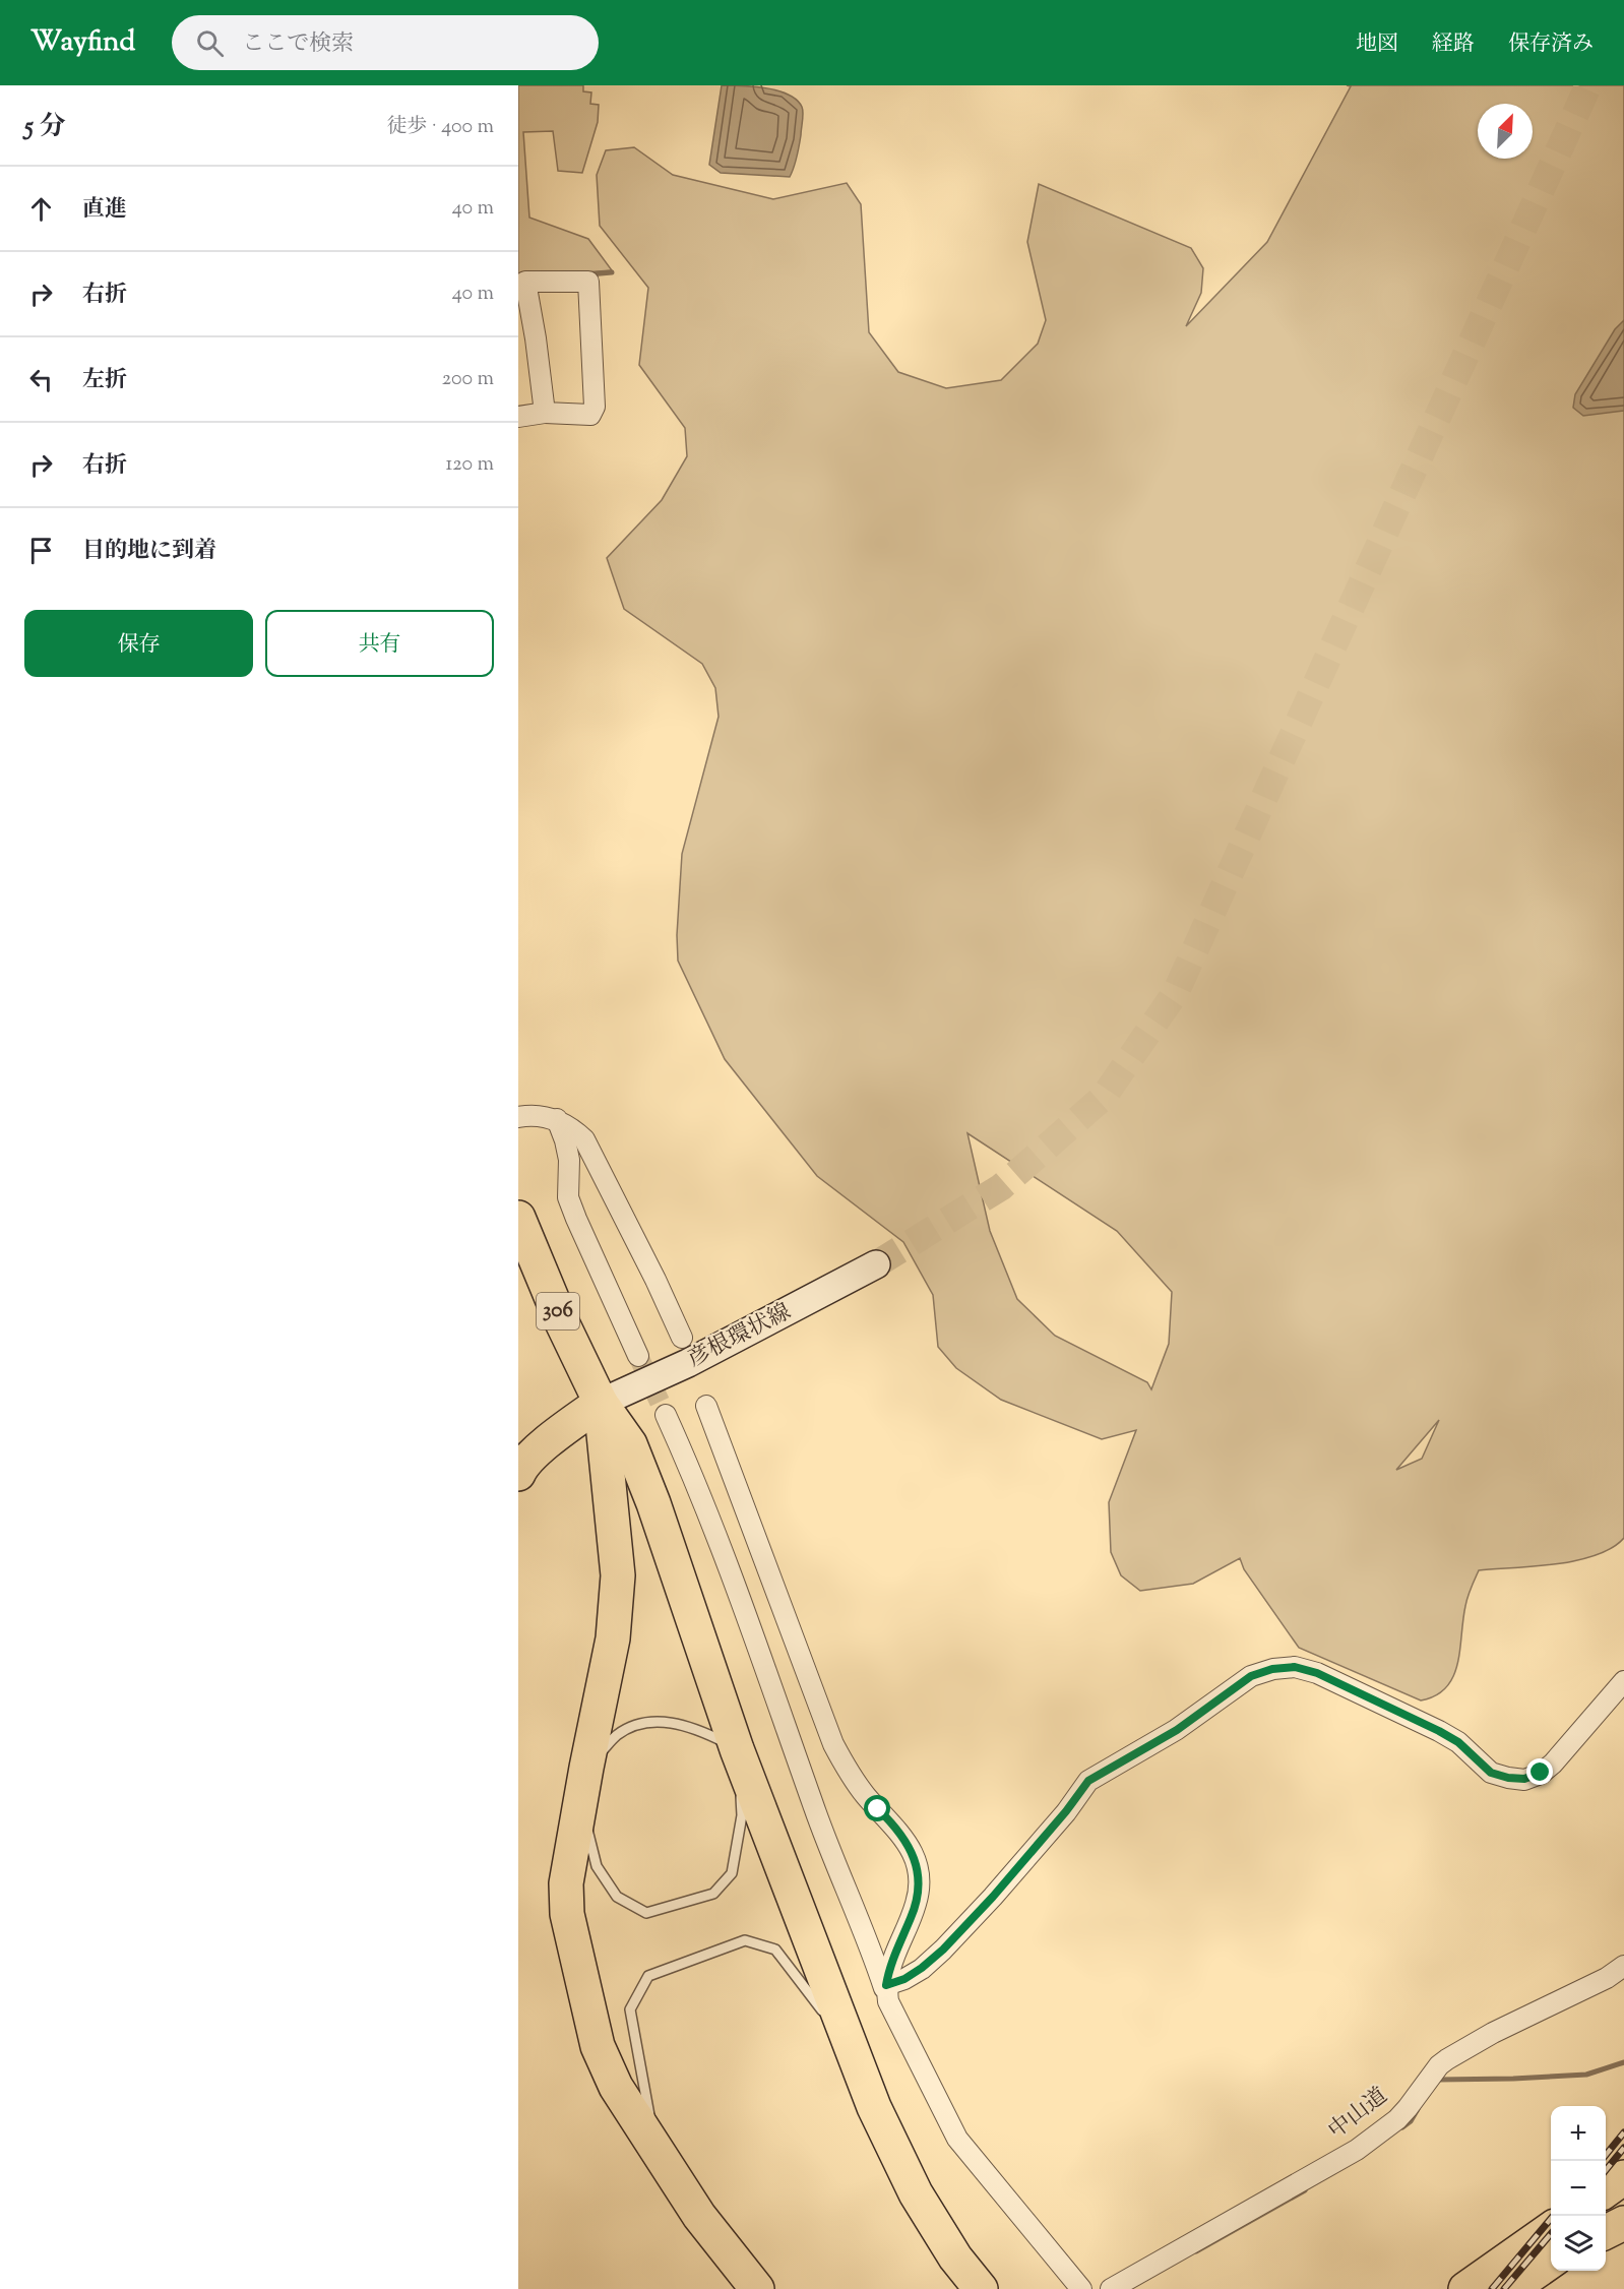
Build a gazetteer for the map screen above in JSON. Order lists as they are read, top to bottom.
{
  "streets": {
    "highway": ["306"],
    "main road": ["彦根環状線"],
    "street": ["中山道"]
  },
  "crossings": [
    ["306", "彦根環状線"]
  ],
  "north": "top right",
  "page": {
    "header": "Wayfind",
    "search": "ここで検索",
    "nav": ["地図", "経路", "保存済み"],
    "heading": ["5 分", "徒歩 · 400 m"],
    "list": [
      ["直進", "40 m"],
      ["右折", "40 m"],
      ["左折", "200 m"],
      ["右折", "120 m"],
      "目的地に到着"
    ],
    "buttons": ["保存", "共有"],
    "map_buttons": ["+", "−"]
  }
}
